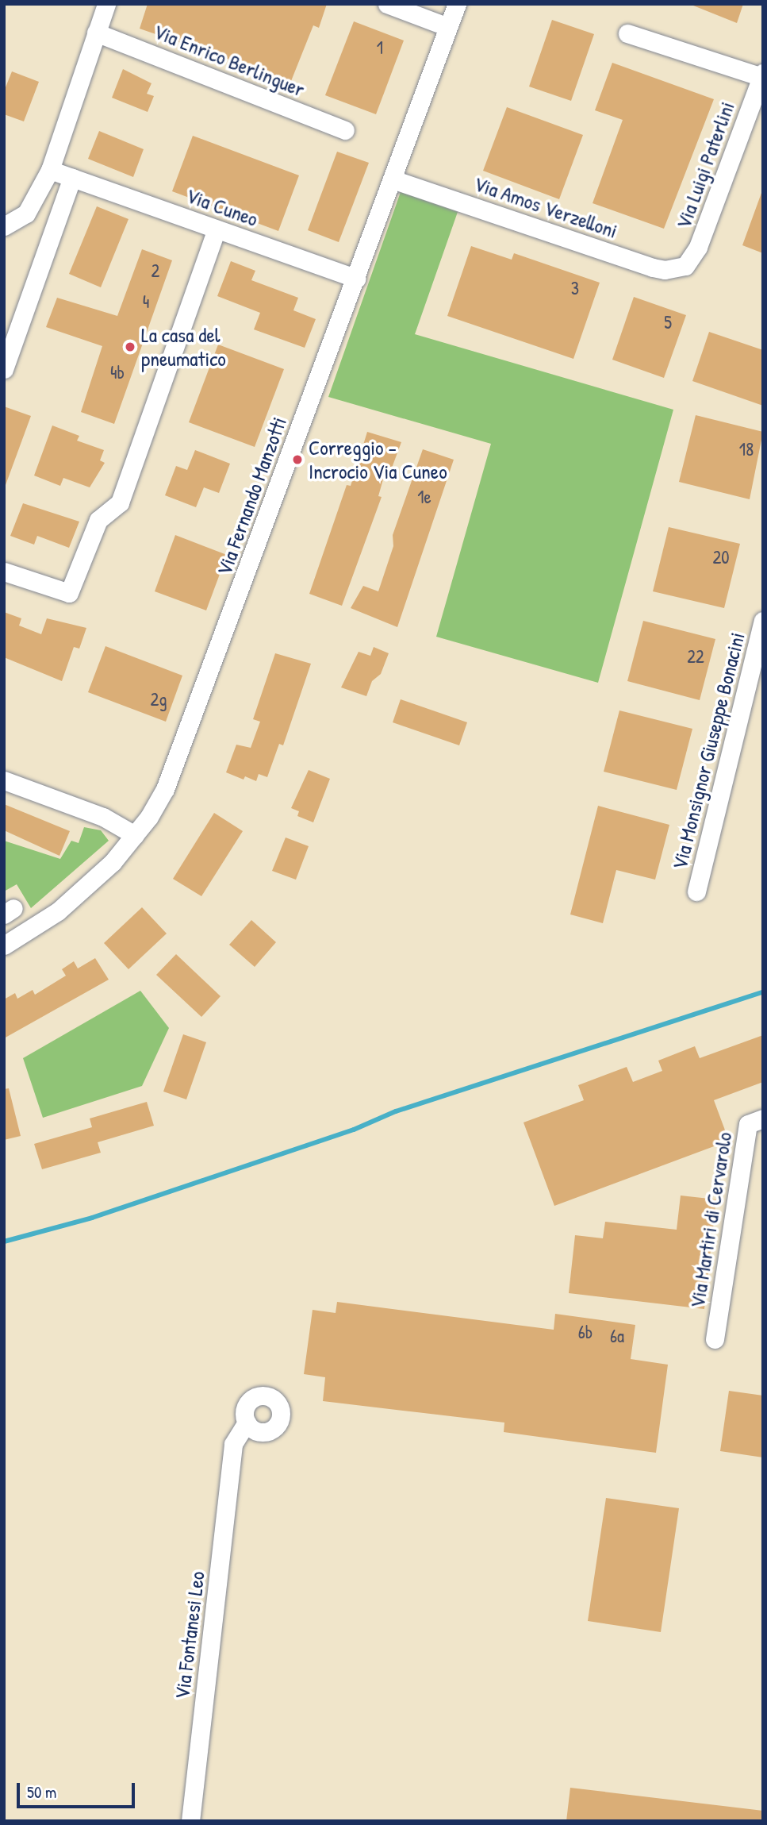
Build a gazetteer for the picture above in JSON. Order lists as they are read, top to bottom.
{
  "streets": {
    "street": [
      "Via Enrico Berlinguer",
      "Via Luigi Paterlini",
      "Via Cuneo",
      "Via Amos Verzelloni",
      "Via Fernando Manzotti",
      "Via Monsignor Giuseppe Bonacini",
      "Via Martiri di Cervarolo",
      "Via Fontanesi Leo"
    ]
  },
  "crossings": [
    ["Via Luigi Paterlini", "Via Amos Verzelloni"],
    ["Via Cuneo", "Via Fernando Manzotti"],
    ["Via Amos Verzelloni", "Via Fernando Manzotti"]
  ],
  "places": ["La casa del pneumatico", "Correggio - Incrocio Via Cuneo"],
  "house_numbers": [
    "1",
    "2",
    "3",
    "4",
    "5",
    "4b",
    "18",
    "1e",
    "20",
    "22",
    "2g",
    "6b",
    "6a"
  ],
  "scale_bar": "50 m"
}
